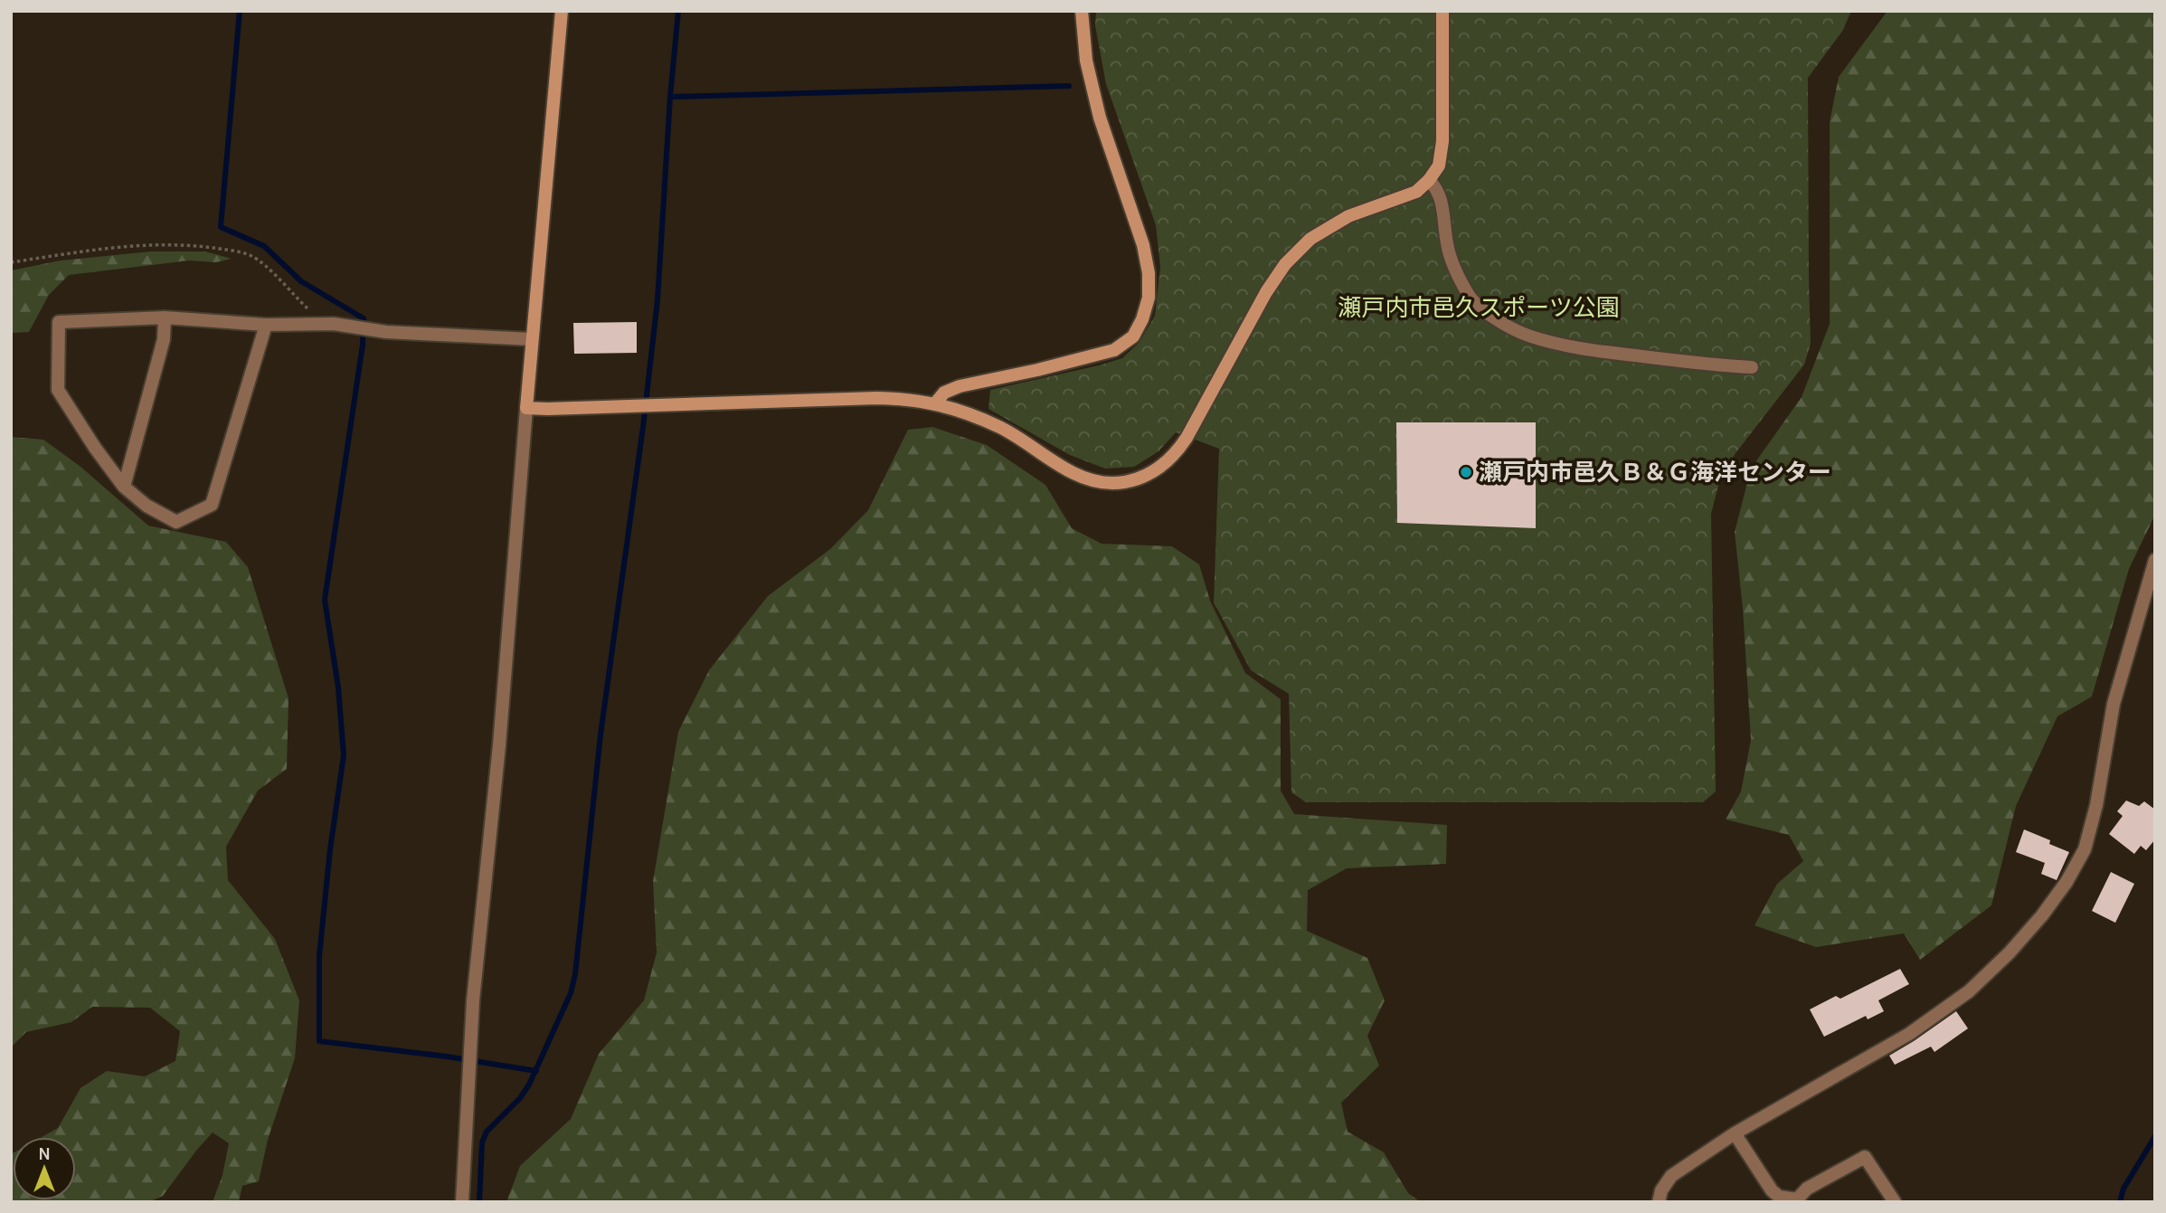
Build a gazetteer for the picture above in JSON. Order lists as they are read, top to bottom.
{
  "parks": ["瀬戸内市邑久スポーツ公園"],
  "places": ["瀬戸内市邑久Ｂ＆Ｇ海洋センター"],
  "north": "top"
}
